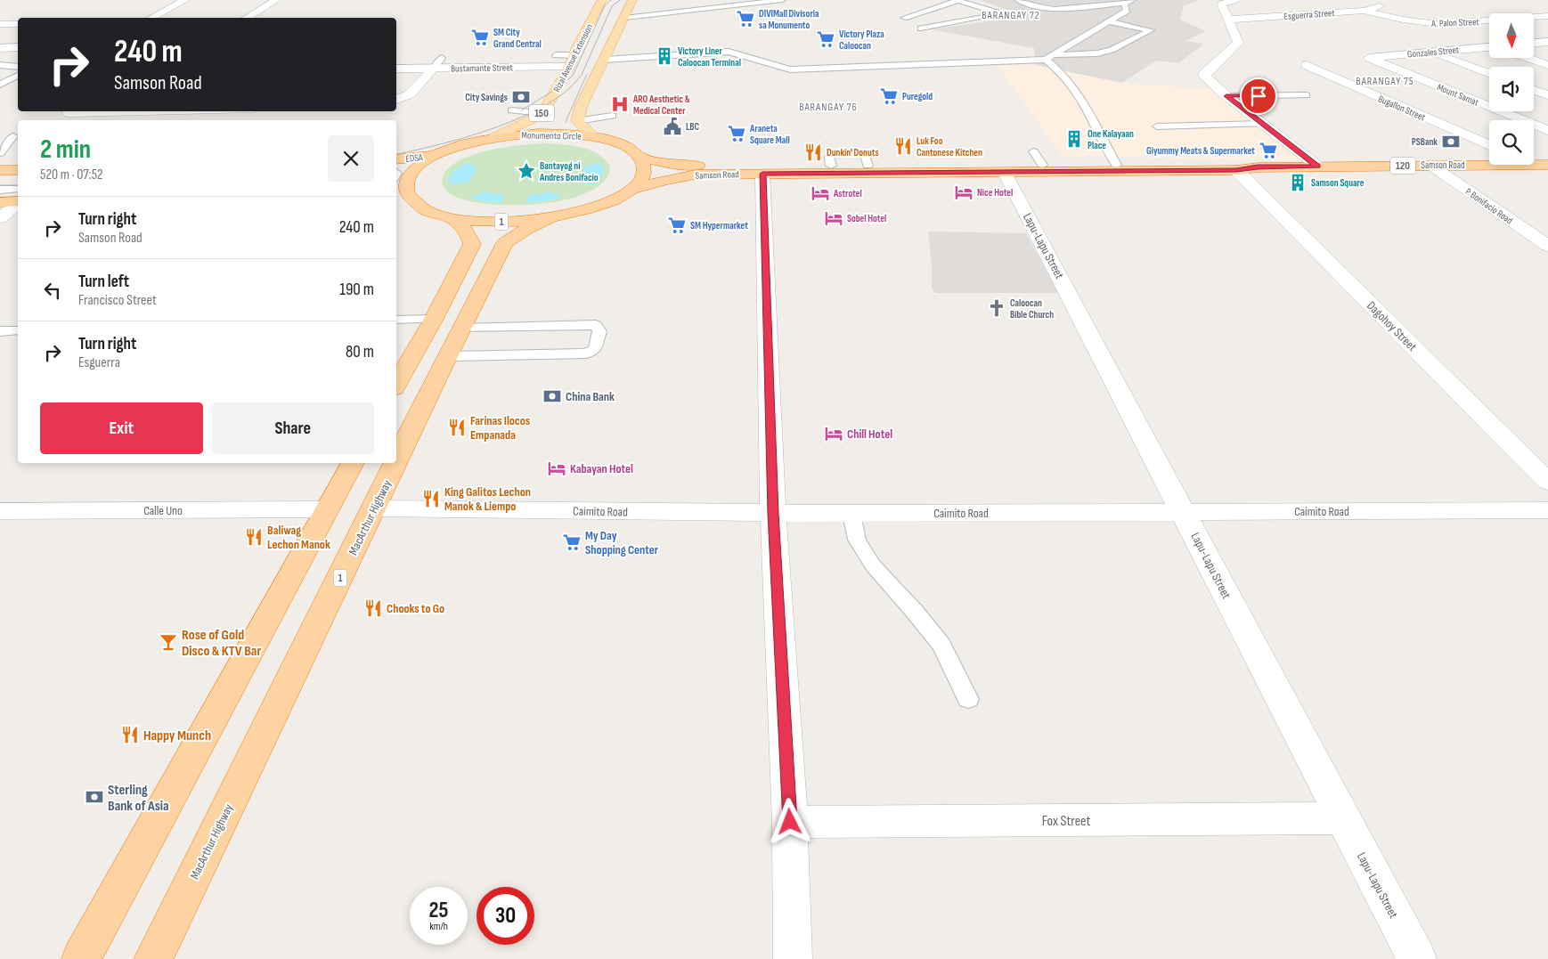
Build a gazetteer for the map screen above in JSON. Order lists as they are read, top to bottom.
{
  "streets": {
    "highway": [
      "Monumento Circle",
      "EDSA",
      "Samson Road",
      "120",
      "1",
      "MacArthur Highway"
    ],
    "main road": ["Rizal Avenue Extension", "150"],
    "street": [
      "Esguerra Street",
      "A. Palon Street",
      "Gonzales Street",
      "Bustamante Street",
      "Mount Samat",
      "Bugallon Street",
      "P. Bonifacio Road",
      "Lapu-Lapu Street",
      "Dagohoy Street",
      "Calle Uno",
      "Caimito Road",
      "Fox Street"
    ]
  },
  "crossings": [
    ["Esguerra Street", "A. Palon Street"],
    ["Gonzales Street", "Mount Samat"],
    ["Rizal Avenue Extension", "Bustamante Street"],
    ["Rizal Avenue Extension", "150"],
    ["150", "Monumento Circle"],
    ["Monumento Circle", "EDSA"],
    ["Monumento Circle", "Samson Road"],
    ["Monumento Circle", "1"],
    ["Samson Road", "P. Bonifacio Road"],
    ["Samson Road", "1"],
    ["Samson Road", "Lapu-Lapu Street"],
    ["Samson Road", "Dagohoy Street"],
    ["1", "MacArthur Highway"],
    ["Lapu-Lapu Street", "Caimito Road"],
    ["Lapu-Lapu Street", "Fox Street"],
    ["Caimito Road", "MacArthur Highway"]
  ],
  "districts": ["BARANGAY 72", "BARANGAY 75", "BARANGAY 76"],
  "places": {
    "supermarket": [
      "DIVIMall Divisoria sa Monumento",
      "SM City Grand Central",
      "Victory Plaza Caloocan",
      "Puregold",
      "Araneta Square Mall",
      "Giyummy Meats & Supermarket",
      "SM Hypermarket",
      "My Day Shopping Center"
    ],
    "building": ["Victory Liner Caloocan Terminal", "One Kalayaan Place", "Samson Square"],
    "bank": [
      "City Savings",
      "PSBank",
      "China Bank",
      "Sterling Bank of Asia"
    ],
    "hospital": ["ARO Aesthetic & Medical Center"],
    "public building": ["LBC"],
    "restaurant": [
      "Luk Foo Cantonese Kitchen",
      "Dunkin' Donuts",
      "Farinas Ilocos Empanada",
      "King Galitos Lechon Manok & Liempo",
      "Baliwag Lechon Manok",
      "Chooks to Go",
      "Happy Munch"
    ],
    "place": ["Bantayog ni Andres Bonifacio"],
    "hotel": [
      "Nice Hotel",
      "Astrotel",
      "Sobel Hotel",
      "Chill Hotel",
      "Kabayan Hotel"
    ],
    "church": ["Caloocan Bible Church"],
    "bar": ["Rose of Gold Disco & KTV Bar"]
  },
  "north": "bottom",
  "page": {
    "turn": ["240 m", "Samson Road"],
    "heading": ["2 min", "520 m · 07:52"],
    "list": [
      {
        "name": "Turn right",
        "note": "Samson Road",
        "value": "240 m"
      },
      {
        "name": "Turn left",
        "note": "Francisco Street",
        "value": "190 m"
      },
      {
        "name": "Turn right",
        "note": "Esguerra",
        "value": "80 m"
      }
    ],
    "buttons": ["Exit", "Share"],
    "speed": "25 km/h",
    "limit": "30"
  }
}
